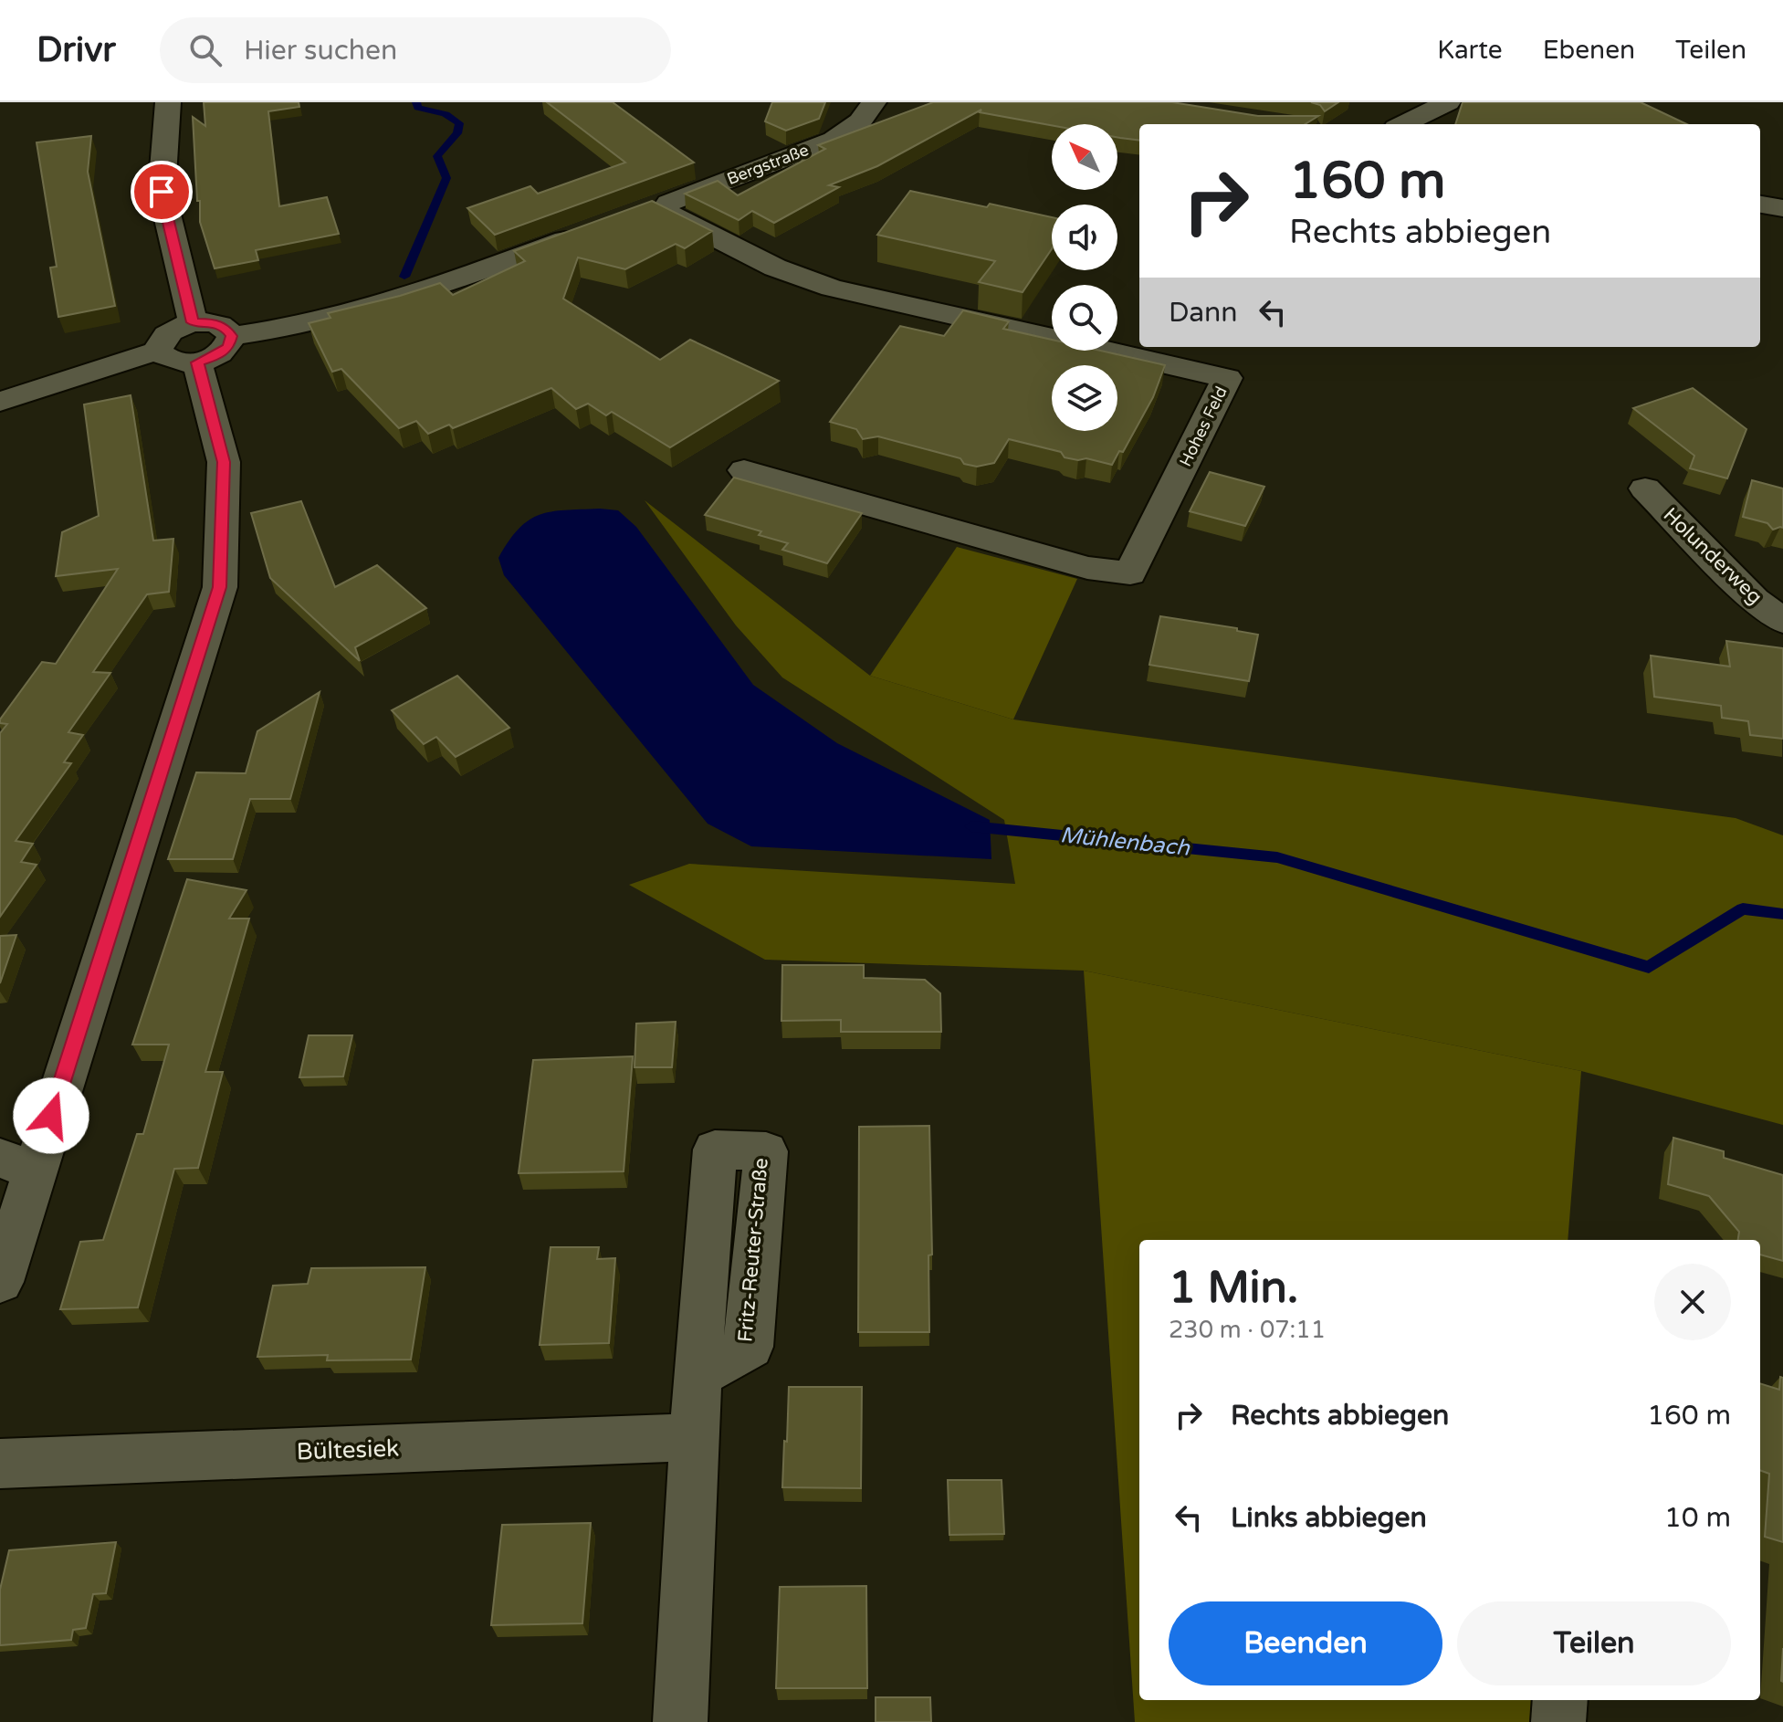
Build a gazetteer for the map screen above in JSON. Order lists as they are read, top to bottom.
{
  "streets": {
    "street": [
      "Bergstraße",
      "Hohes Feld",
      "Holunderweg",
      "Bültesiek"
    ]
  },
  "crossings": [
    ["Bergstraße", "Hohes Feld"]
  ],
  "water": ["Mühlenbach"],
  "north": "top left",
  "page": {
    "header": "Drivr",
    "search": "Hier suchen",
    "nav": ["Karte", "Ebenen", "Teilen"],
    "turn": ["160 m", "Rechts abbiegen"],
    "then": "Dann",
    "heading": ["1 Min.", "230 m · 07:11"],
    "list": [
      {
        "name": "Rechts abbiegen",
        "value": "160 m"
      },
      {
        "name": "Links abbiegen",
        "value": "10 m"
      }
    ],
    "buttons": ["Beenden", "Teilen"]
  }
}
